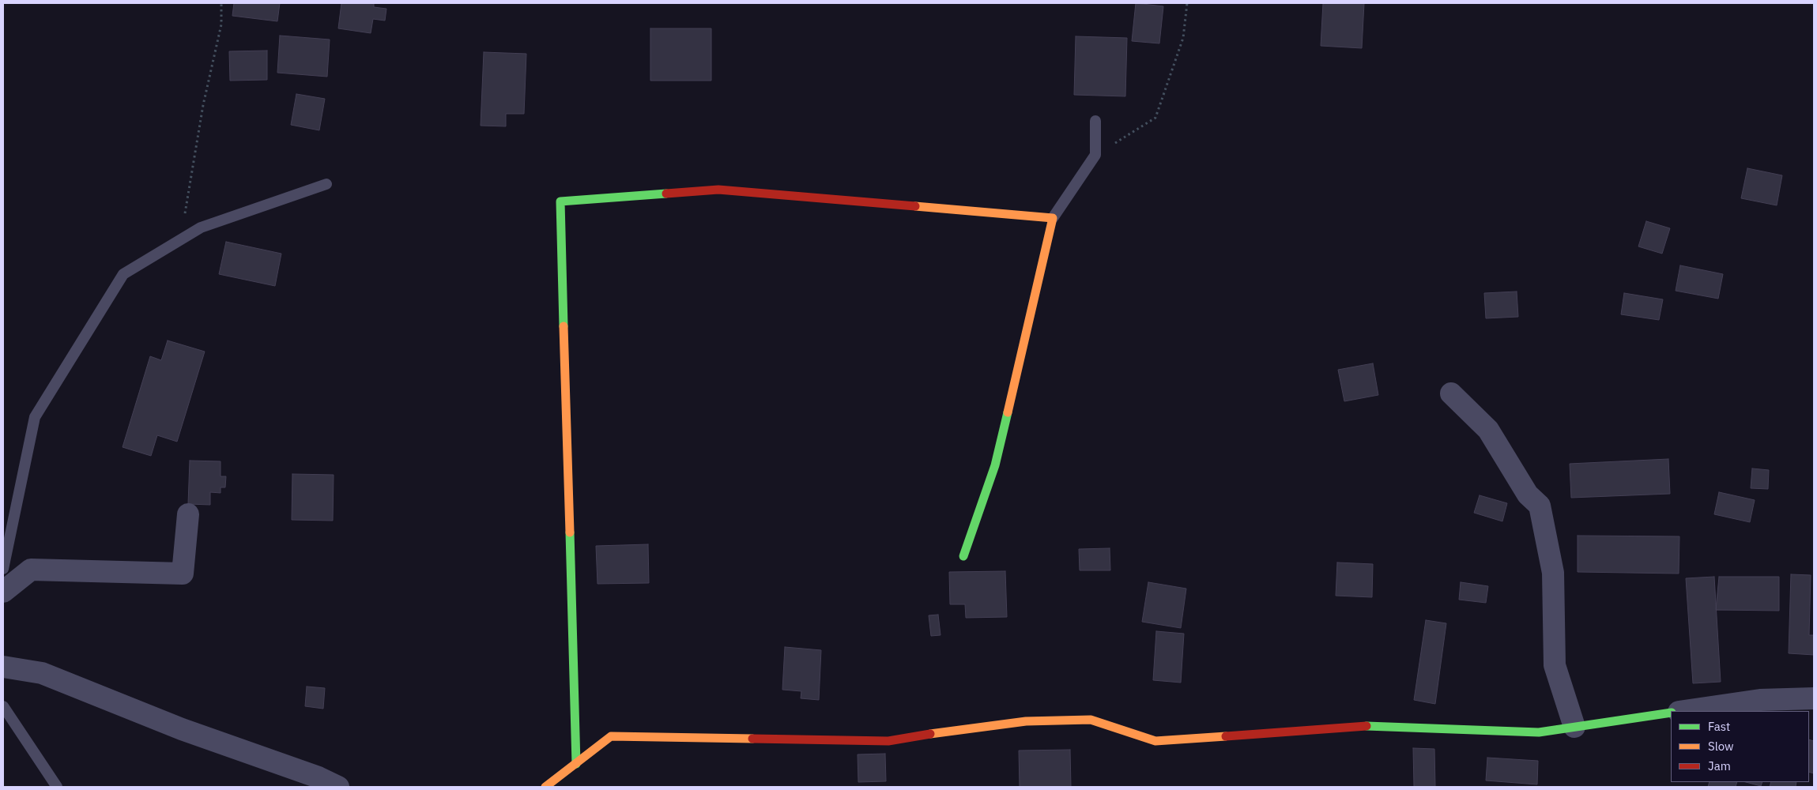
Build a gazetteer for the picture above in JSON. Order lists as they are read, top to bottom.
{
  "legend": ["Fast", "Slow", "Jam"]
}
